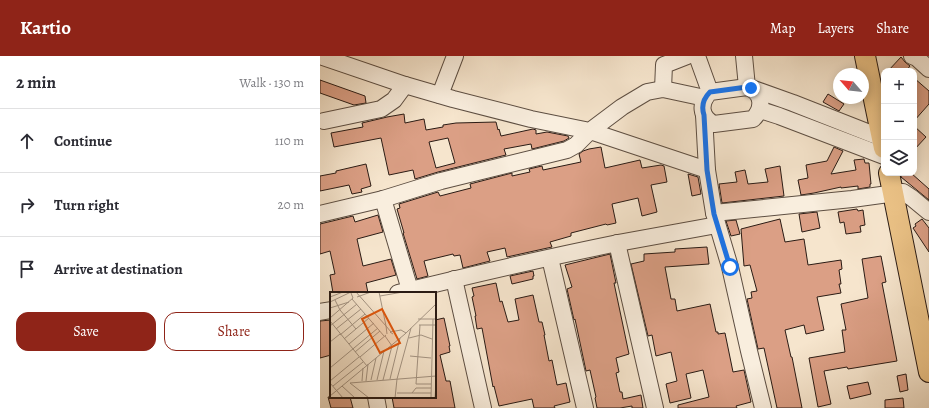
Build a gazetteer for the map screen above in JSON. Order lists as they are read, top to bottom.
{
  "north": "top left",
  "page": {
    "header": "Kartio",
    "nav": ["Map", "Layers", "Share"],
    "heading": ["2 min", "Walk · 130 m"],
    "map_buttons": ["+", "−"],
    "list": [
      ["Continue", "110 m"],
      ["Turn right", "20 m"],
      "Arrive at destination"
    ],
    "buttons": ["Save", "Share"]
  }
}
